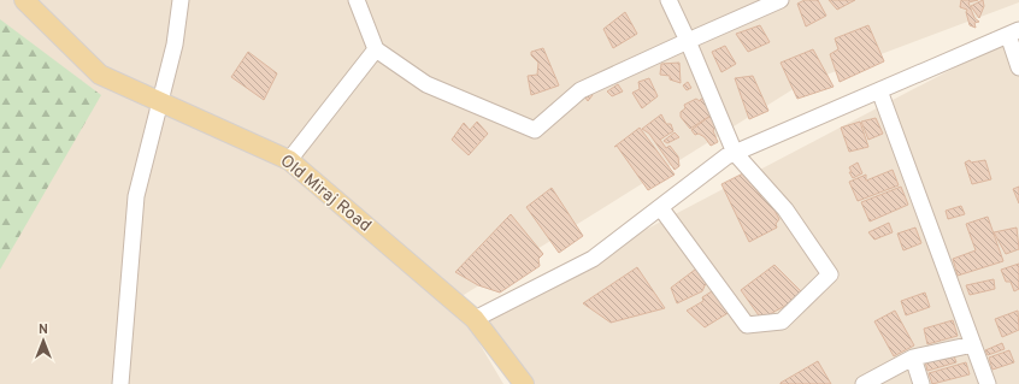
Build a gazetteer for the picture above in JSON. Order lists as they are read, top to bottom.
{
  "streets": {
    "main road": ["Old Miraj Road"]
  },
  "north": "top"
}
